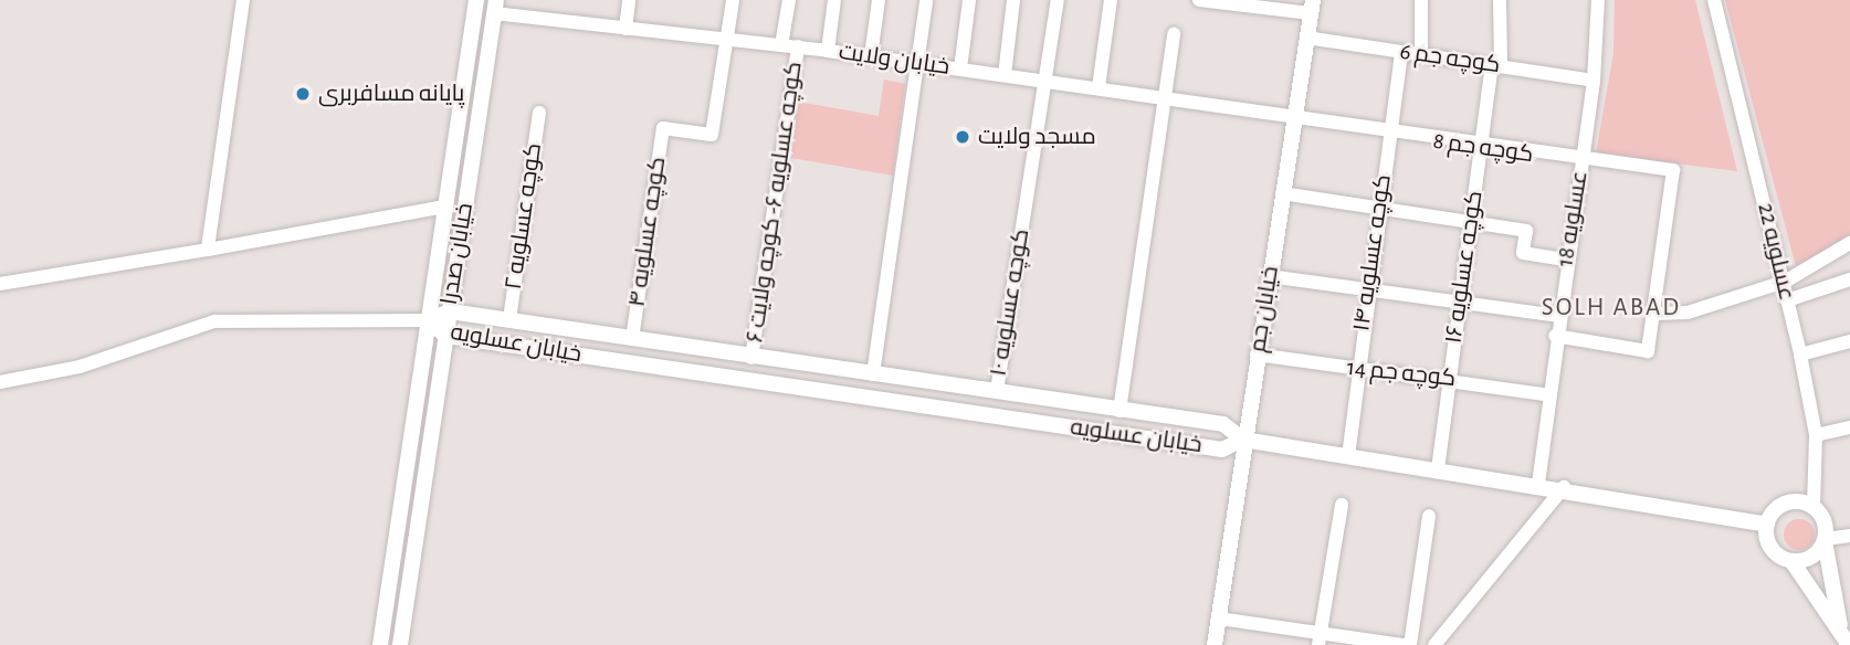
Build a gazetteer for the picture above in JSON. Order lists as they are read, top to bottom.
{
  "streets": {
    "street": [
      "کوچه جم 6",
      "خیابان ولایت",
      "کوچه جم 8",
      "کوچه عسلویه ۶- کوچه ولایت ۶",
      "کوچه عسلویه ۲",
      "عسلویه 18",
      "کوچه عسلویه ۴",
      "عسلویه 22",
      "کوچه عسلویه ۱۴",
      "خیابان صدرا",
      "کوچه عسلویه ۱۶",
      "کوچه عسلویه ۱۰",
      "خیابان جم",
      "خیابان عسلویه",
      "کوچه جم 14"
    ]
  },
  "crossings": [
    ["کوچه جم 6", "عسلویه 18"],
    ["کوچه جم 6", "کوچه عسلویه ۱۴"],
    ["کوچه جم 6", "کوچه عسلویه ۱۶"],
    ["کوچه جم 6", "خیابان جم"],
    ["خیابان ولایت", "کوچه جم 8"],
    ["خیابان ولایت", "کوچه عسلویه ۶- کوچه ولایت ۶"],
    ["خیابان ولایت", "کوچه عسلویه ۴"],
    ["خیابان ولایت", "خیابان صدرا"],
    ["خیابان ولایت", "کوچه عسلویه ۱۰"],
    ["خیابان ولایت", "خیابان جم"],
    ["کوچه جم 8", "عسلویه 18"],
    ["کوچه جم 8", "کوچه عسلویه ۱۴"],
    ["کوچه جم 8", "کوچه عسلویه ۱۶"],
    ["کوچه جم 8", "خیابان جم"],
    ["کوچه عسلویه ۶- کوچه ولایت ۶", "خیابان عسلویه"],
    ["کوچه عسلویه ۲", "خیابان عسلویه"],
    ["عسلویه 18", "خیابان عسلویه"],
    ["عسلویه 18", "کوچه جم 14"],
    ["کوچه عسلویه ۴", "خیابان عسلویه"],
    ["عسلویه 22", "خیابان عسلویه"],
    ["کوچه عسلویه ۱۴", "خیابان عسلویه"],
    ["کوچه عسلویه ۱۴", "کوچه جم 14"],
    ["خیابان صدرا", "خیابان عسلویه"],
    ["کوچه عسلویه ۱۶", "خیابان عسلویه"],
    ["کوچه عسلویه ۱۶", "کوچه جم 14"],
    ["کوچه عسلویه ۱۰", "خیابان عسلویه"],
    ["خیابان جم", "خیابان عسلویه"],
    ["خیابان جم", "کوچه جم 14"]
  ],
  "districts": ["SOLH ABAD"],
  "places": ["پایانه مسافربری", "مسجد ولایت"]
}
